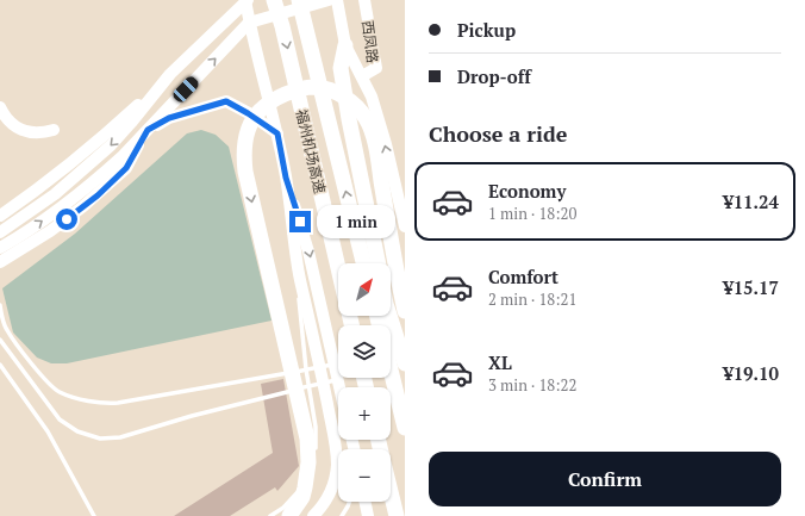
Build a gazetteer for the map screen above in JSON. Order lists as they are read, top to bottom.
{
  "streets": {
    "highway": ["福州机场高速"],
    "main road": ["西凤路"]
  },
  "north": "top right",
  "page": {
    "banner": ["Pickup", "Drop-off"],
    "heading": "Choose a ride",
    "list": [
      {
        "name": "Economy",
        "note": "1 min · 18:20",
        "value": "¥11.24"
      },
      {
        "name": "Comfort",
        "note": "2 min · 18:21",
        "value": "¥15.17"
      },
      {
        "name": "XL",
        "note": "3 min · 18:22",
        "value": "¥19.10"
      }
    ],
    "bubble": "1 min",
    "map_buttons": ["+", "−"],
    "buttons": "Confirm"
  }
}
